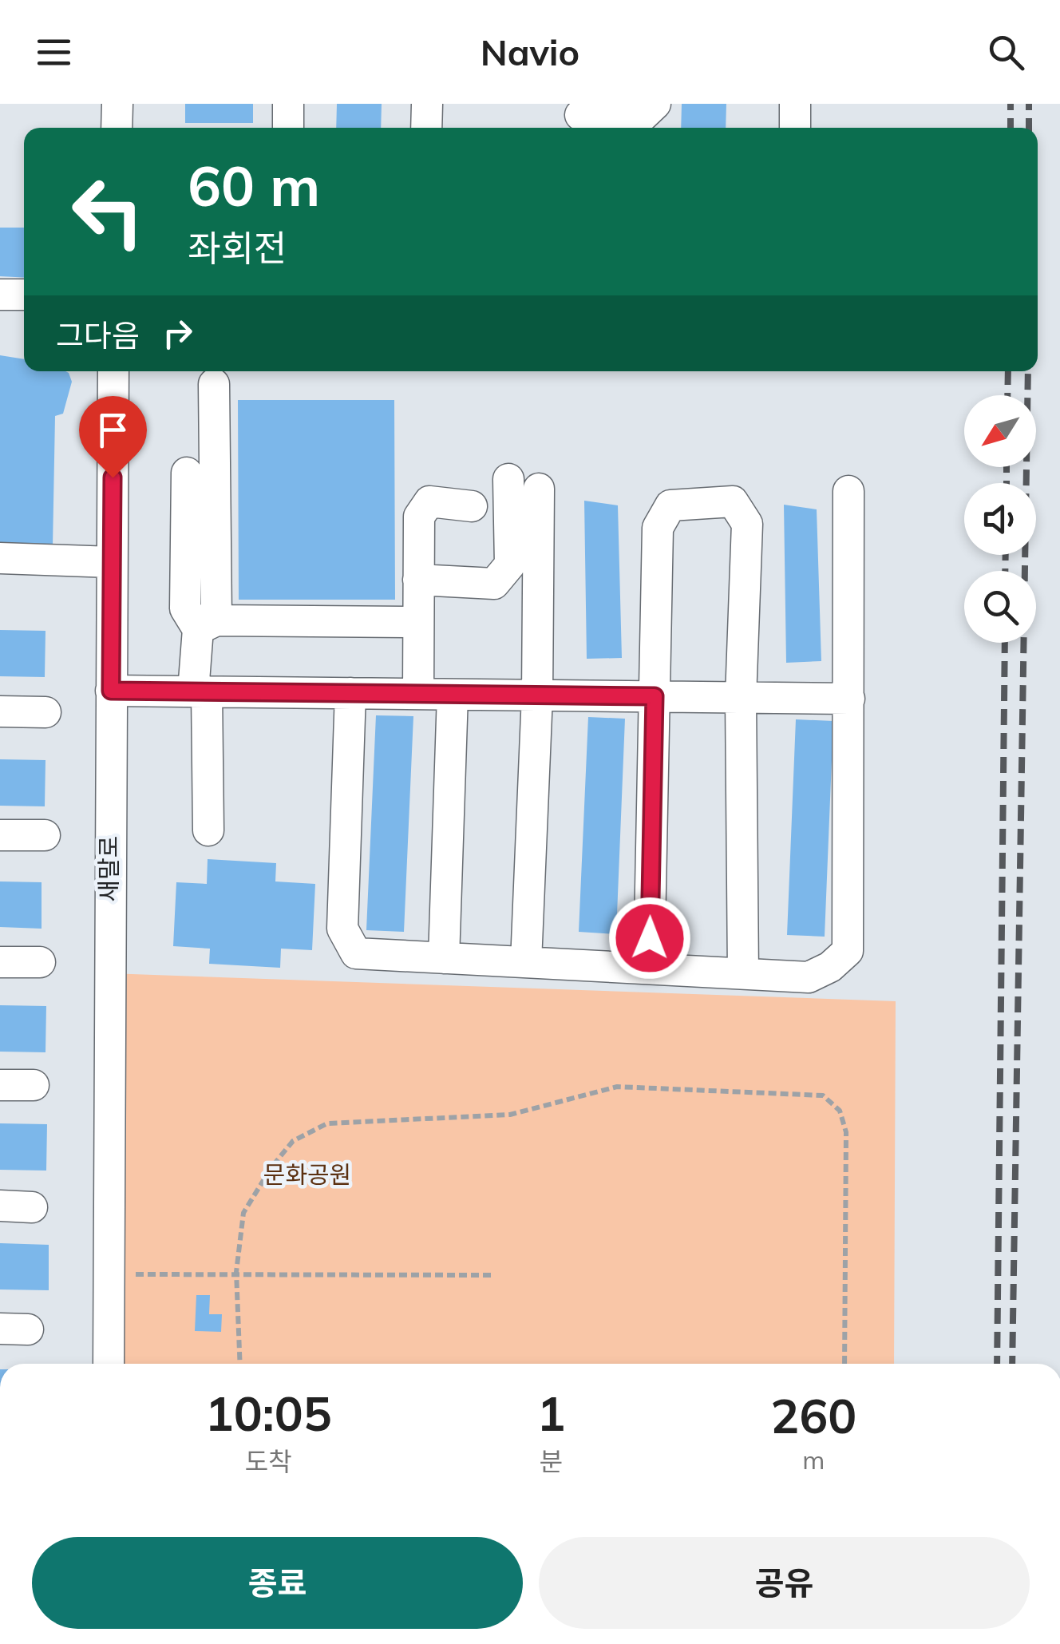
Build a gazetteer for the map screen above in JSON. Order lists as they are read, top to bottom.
{
  "streets": {
    "street": ["새말로"]
  },
  "parks": ["문화공원"],
  "north": "bottom left",
  "page": {
    "header": "Navio",
    "turn": ["60 m", "좌회전"],
    "then": "그다음",
    "eta": [
      "10:05",
      "도착",
      "1",
      "분",
      "260",
      "m"
    ],
    "buttons": ["종료", "공유"]
  }
}
